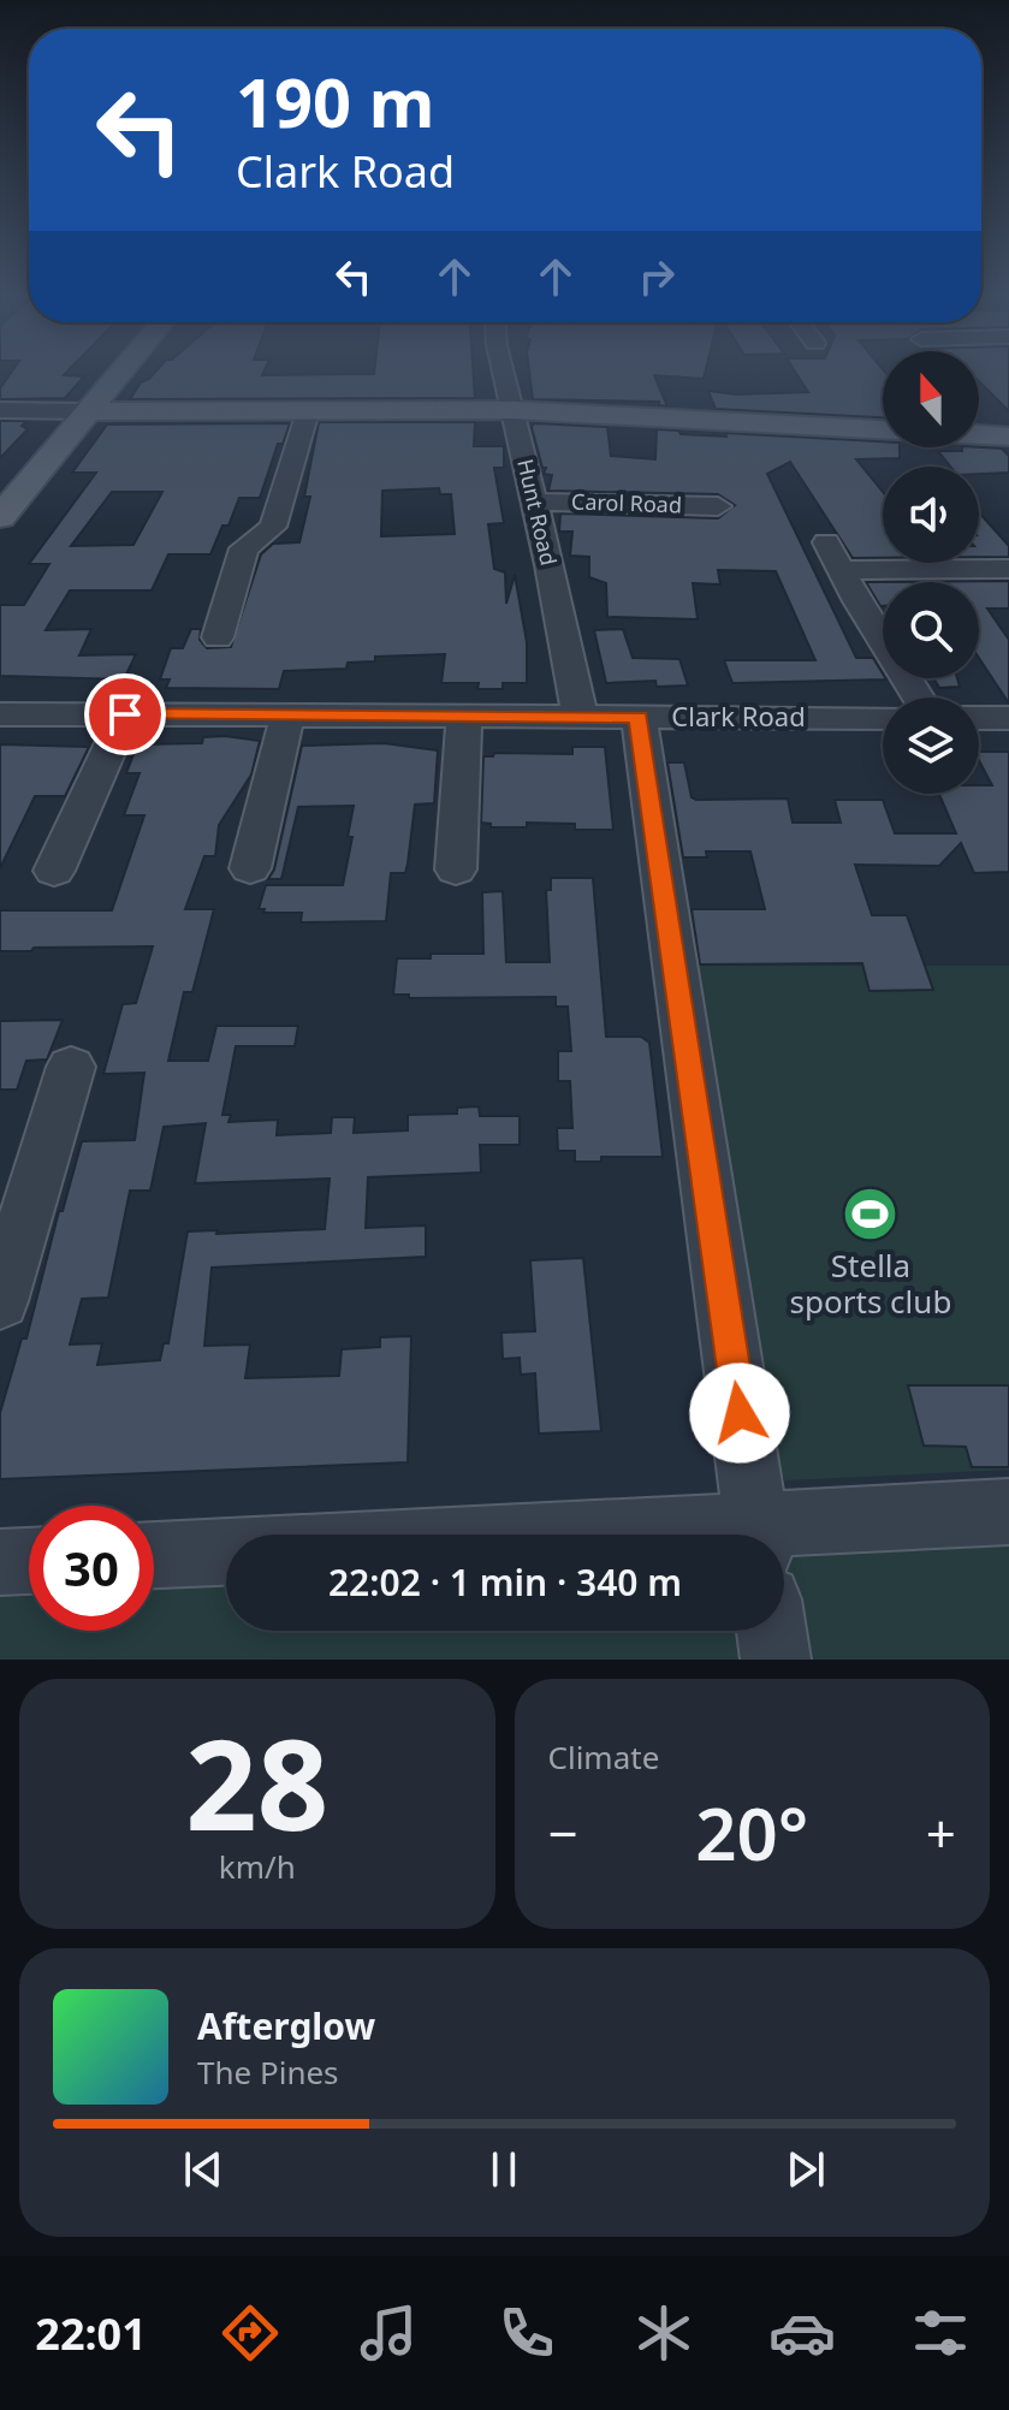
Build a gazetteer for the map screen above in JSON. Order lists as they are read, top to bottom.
{
  "streets": {
    "street": ["Carol Road", "Hunt Road", "Clark Road"]
  },
  "crossings": [
    ["Carol Road", "Hunt Road"],
    ["Hunt Road", "Clark Road"]
  ],
  "places": {
    "sports": ["Stella sports club"]
  },
  "north": "top",
  "page": {
    "turn": ["190 m", "Clark Road"],
    "limit": "30",
    "trip": "22:02 · 1 min · 340 m",
    "tile": [
      ["28", "km/h"],
      "Climate"
    ],
    "heat": ["−", "20°", "+"],
    "song": ["Afterglow", "The Pines"],
    "tabs": "22:01"
  }
}
